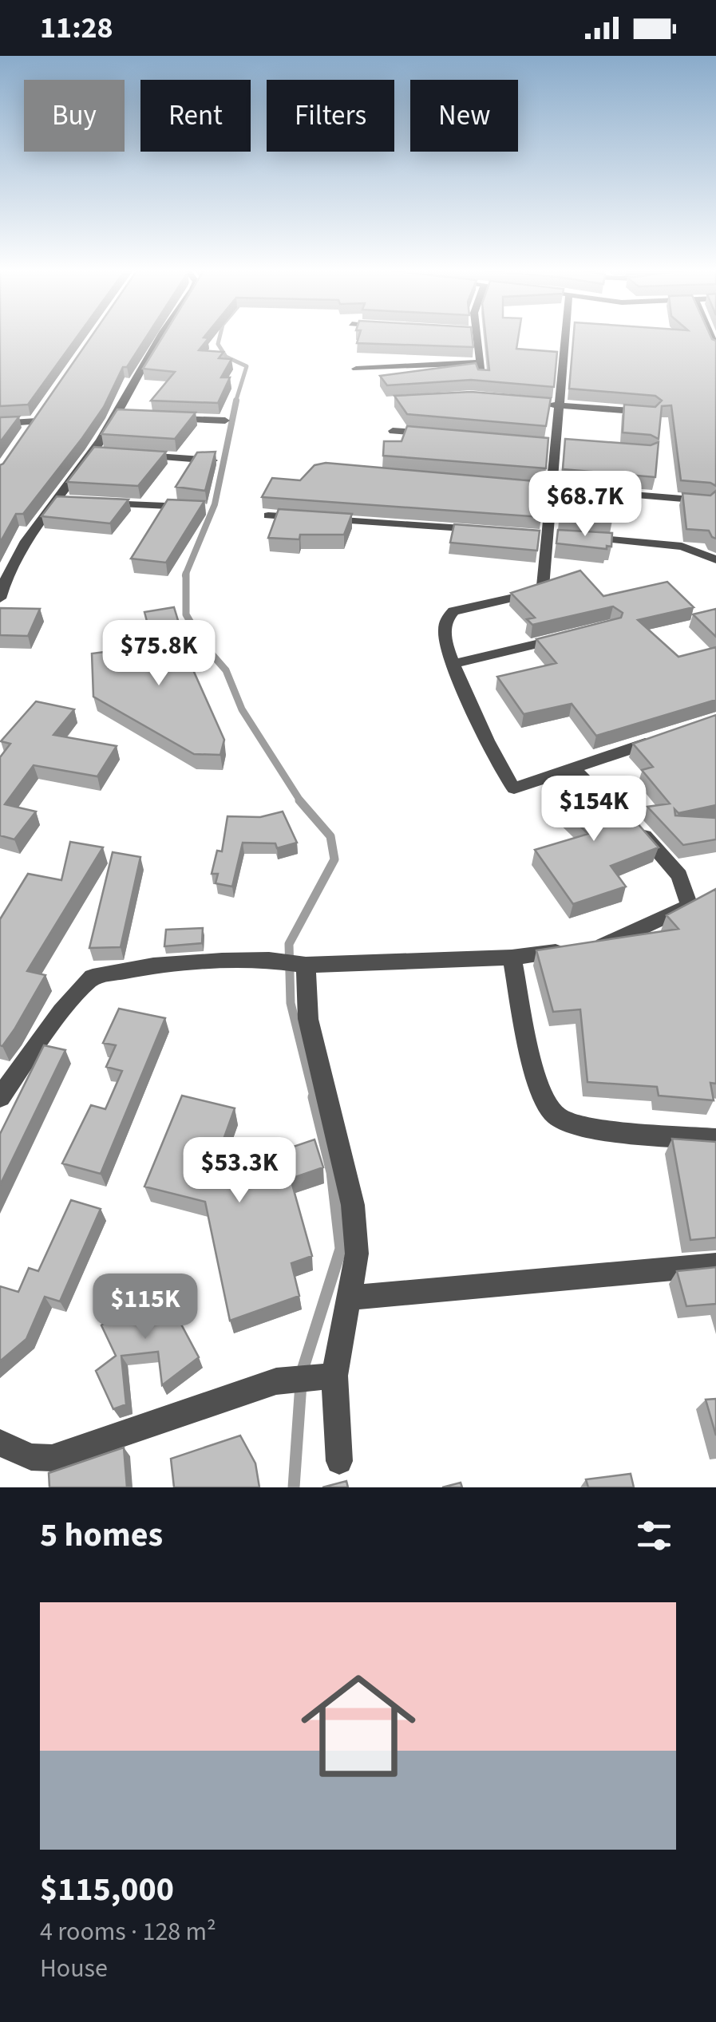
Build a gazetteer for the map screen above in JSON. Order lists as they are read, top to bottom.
{
  "page": {
    "status": "11:28",
    "chip": [
      "Buy",
      "Rent",
      "Filters",
      "New"
    ],
    "price": [
      "$68.7K",
      "$75.8K",
      "$154K",
      "$53.3K",
      "$115K"
    ],
    "heading": "5 homes",
    "list": [
      {
        "name": "$115,000",
        "note": "4 rooms · 128 m² · House"
      }
    ]
  }
}
